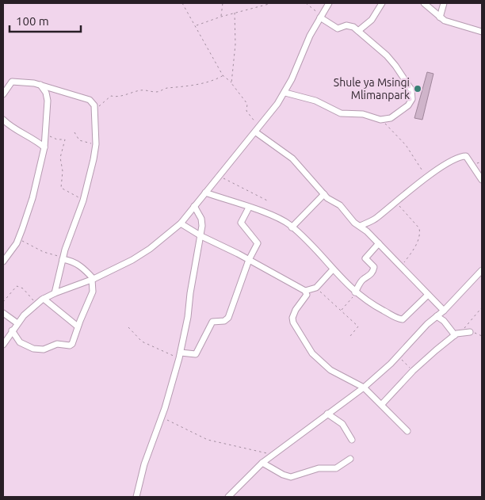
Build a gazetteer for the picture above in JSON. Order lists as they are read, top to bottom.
{
  "places": ["Shule ya Msingi Mlimanpark"],
  "scale_bar": "100 m"
}
